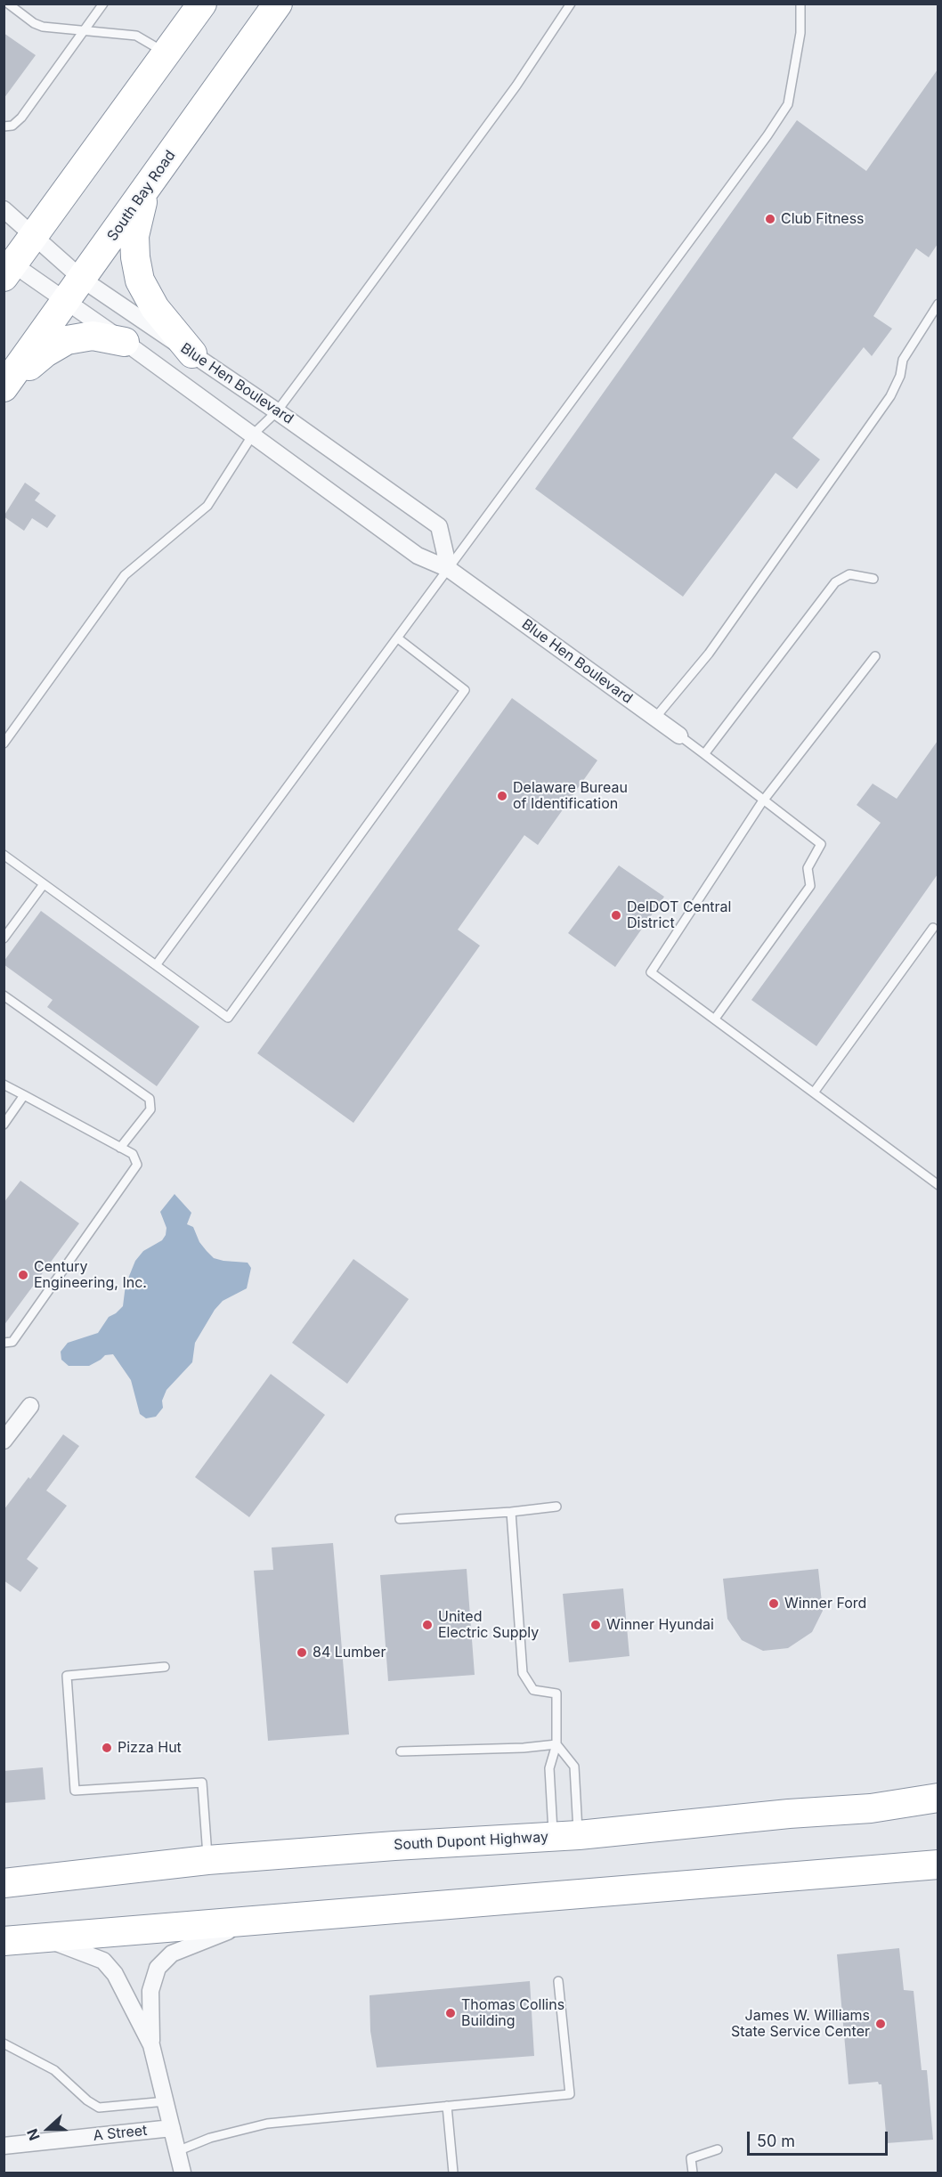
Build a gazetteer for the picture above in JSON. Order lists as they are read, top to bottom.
{
  "streets": {
    "highway": ["South Bay Road", "South Dupont Highway"],
    "street": ["Blue Hen Boulevard", "A Street"]
  },
  "crossings": [
    ["South Bay Road", "Blue Hen Boulevard"]
  ],
  "places": [
    "Club Fitness",
    "Delaware Bureau of Identification",
    "DelDOT Central District",
    "Century Engineering, Inc.",
    "Winner Ford",
    "United Electric Supply",
    "Winner Hyundai",
    "84 Lumber",
    "Pizza Hut",
    "Thomas Collins Building",
    "James W. Williams State Service Center"
  ],
  "scale_bar": "50 m",
  "north": "left"
}
